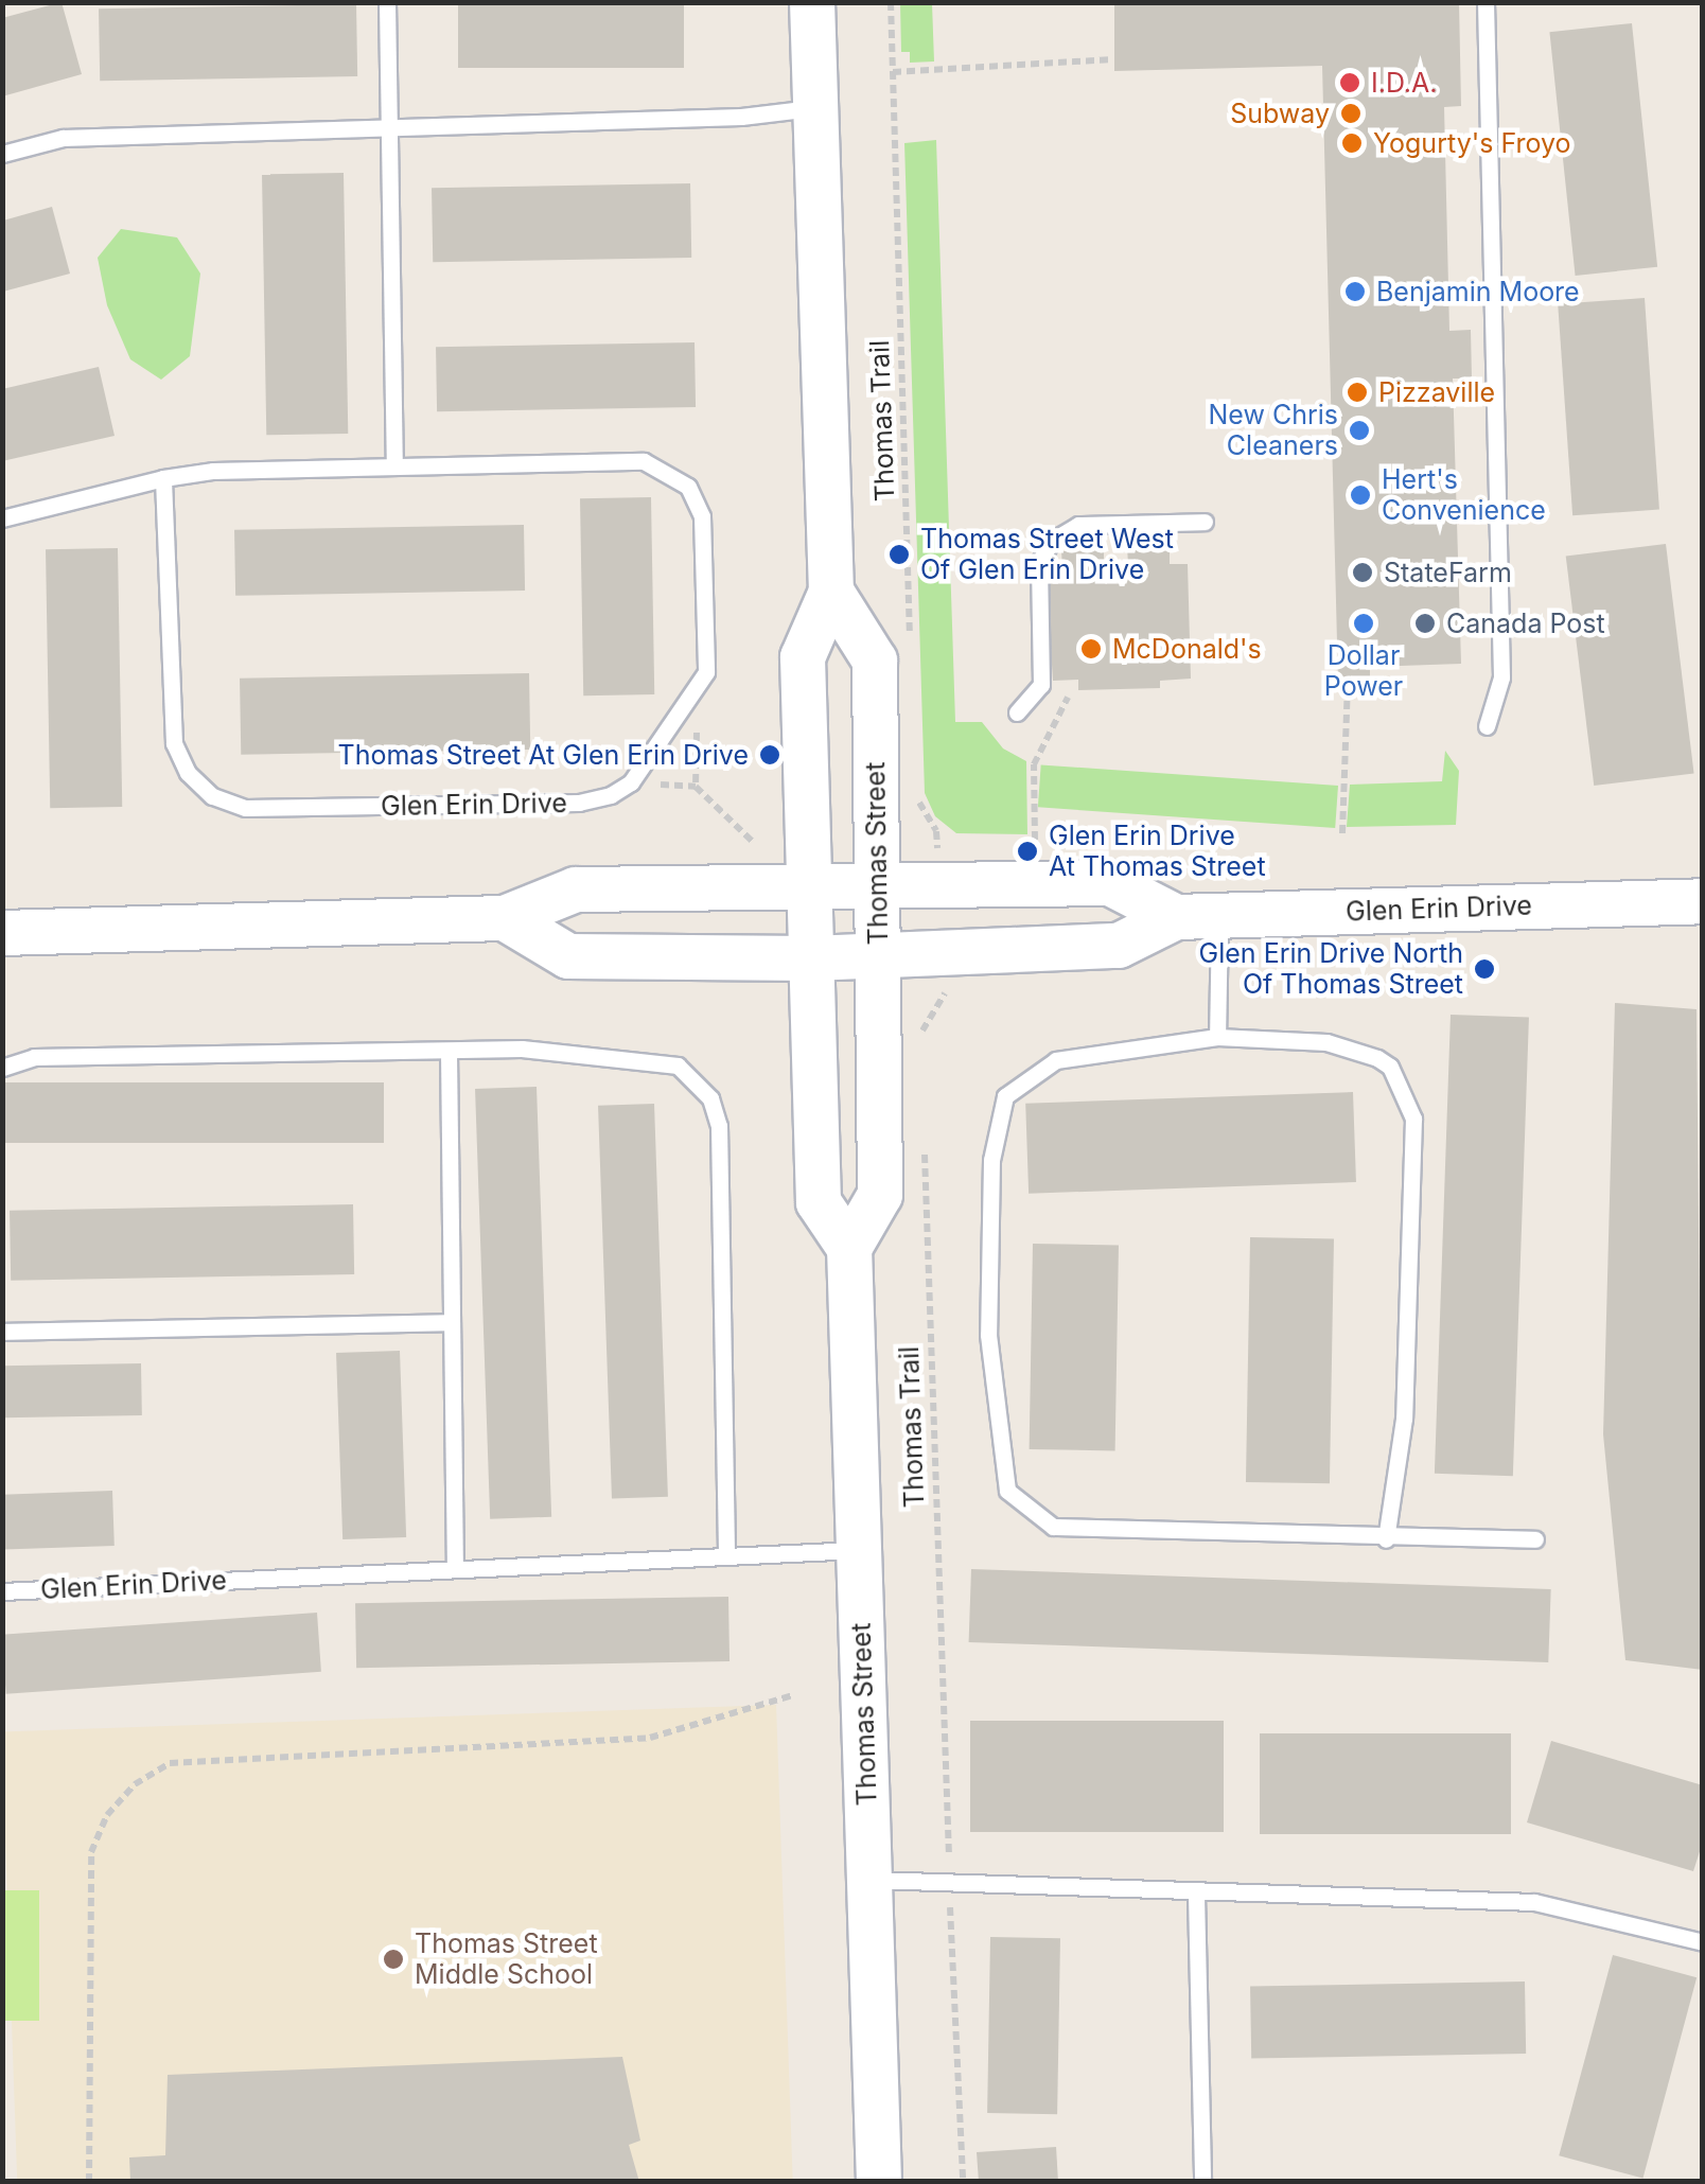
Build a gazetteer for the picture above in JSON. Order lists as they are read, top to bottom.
{
  "streets": {
    "street": ["Glen Erin Drive", "Thomas Street"],
    "path": ["Thomas Trail"]
  },
  "crossings": [
    ["Glen Erin Drive", "Thomas Street"]
  ],
  "places": [
    "I.D.A.",
    "Subway",
    "Yogurty's Froyo",
    "Benjamin Moore",
    "Pizzaville",
    "New Chris Cleaners",
    "Hert's Convenience",
    "Thomas Street West Of Glen Erin Drive",
    "StateFarm",
    "Dollar Power",
    "Canada Post",
    "McDonald's",
    "Thomas Street At Glen Erin Drive",
    "Glen Erin Drive At Thomas Street",
    "Glen Erin Drive North Of Thomas Street",
    "Thomas Street Middle School"
  ]
}
